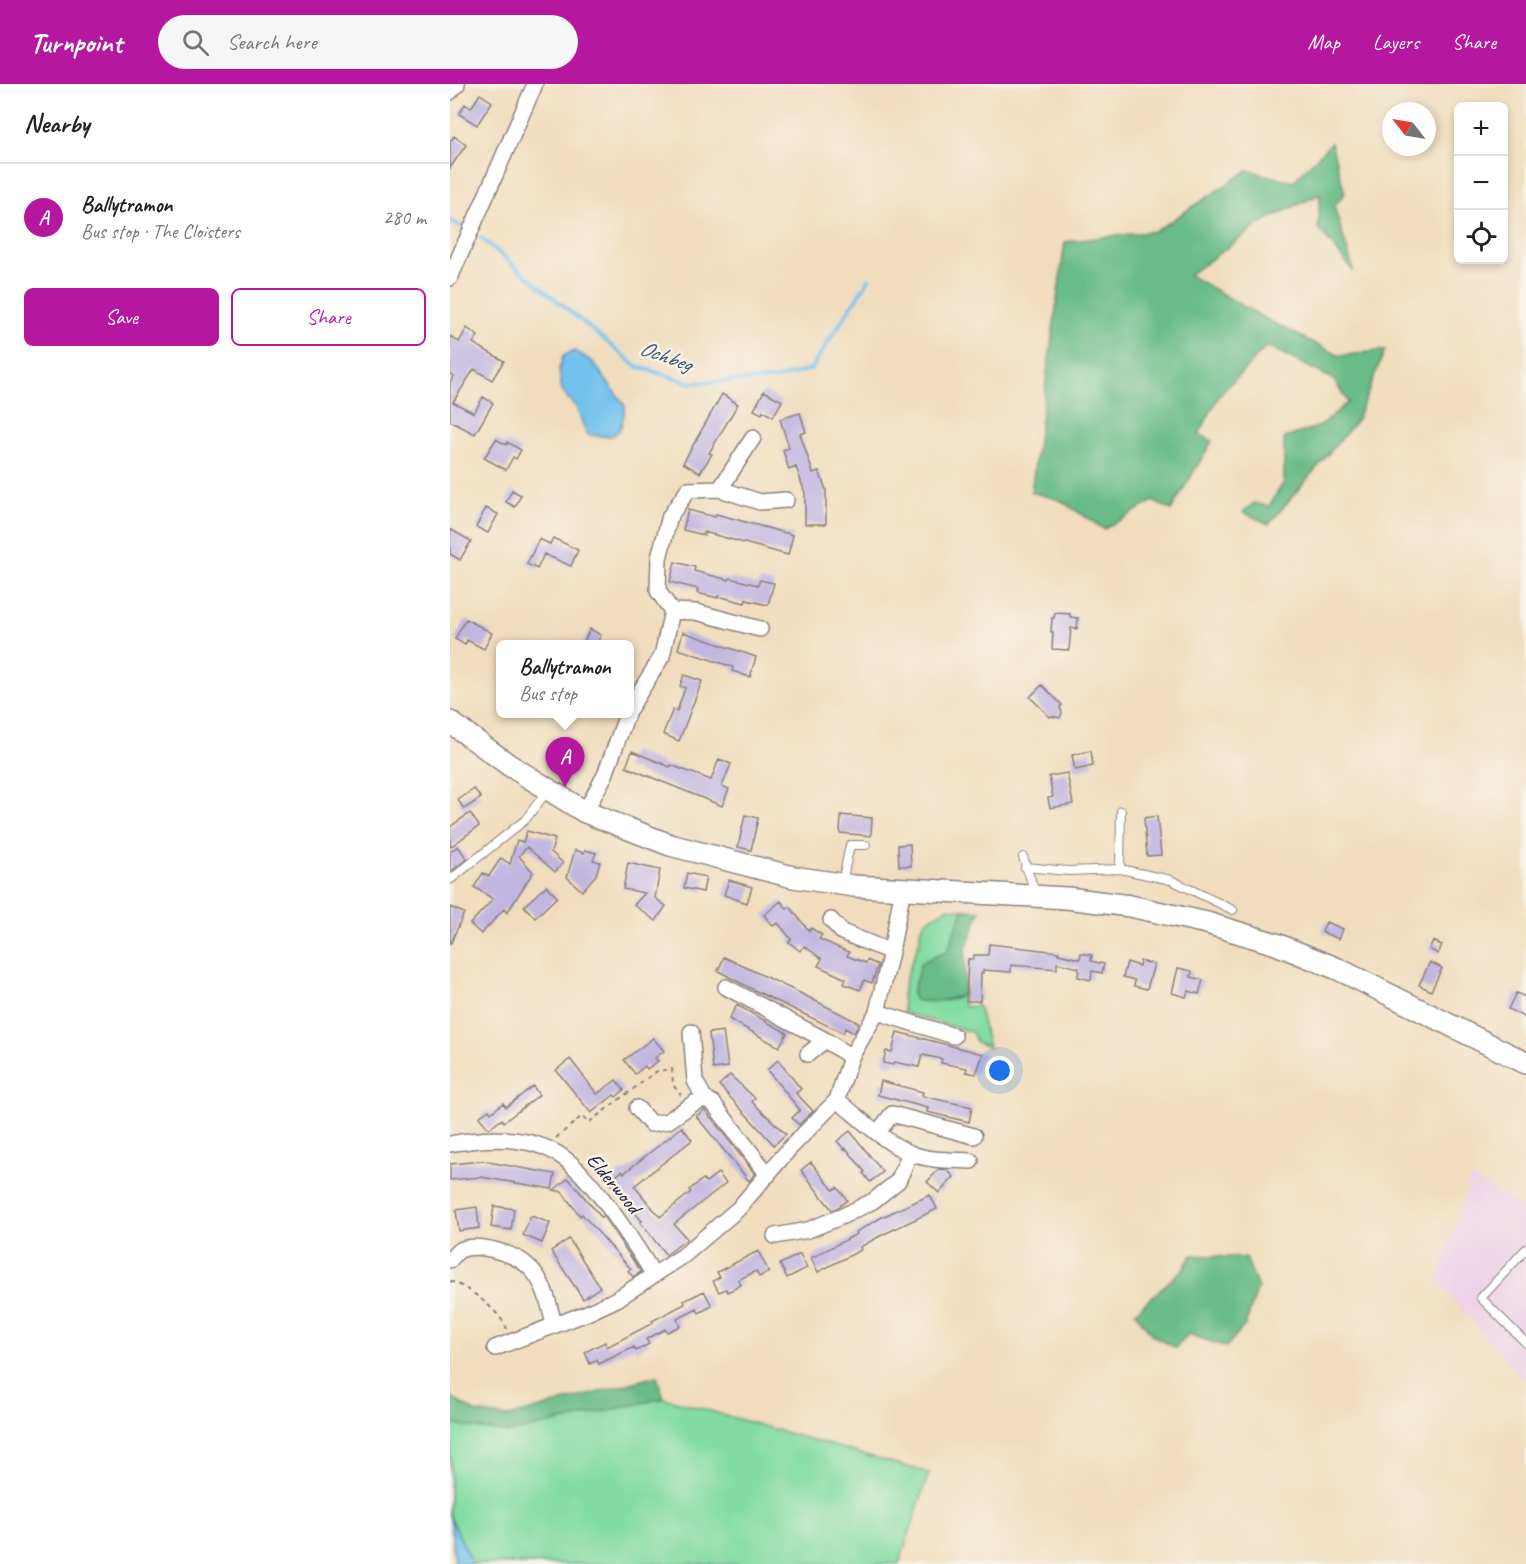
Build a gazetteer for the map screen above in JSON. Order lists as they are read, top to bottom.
{
  "streets": {
    "street": ["Elderwood"]
  },
  "water": ["Ochbeg"],
  "north": "top left",
  "page": {
    "header": "Turnpoint",
    "search": "Search here",
    "nav": ["Map", "Layers", "Share"],
    "heading": "Nearby",
    "map_buttons": ["+", "−"],
    "list": [
      {
        "mark": "A",
        "name": "Ballytramon",
        "note": "Bus stop · The Cloisters",
        "value": "280 m"
      }
    ],
    "buttons": ["Save", "Share"],
    "popup": ["Ballytramon", "Bus stop"],
    "pins": "A"
  }
}
